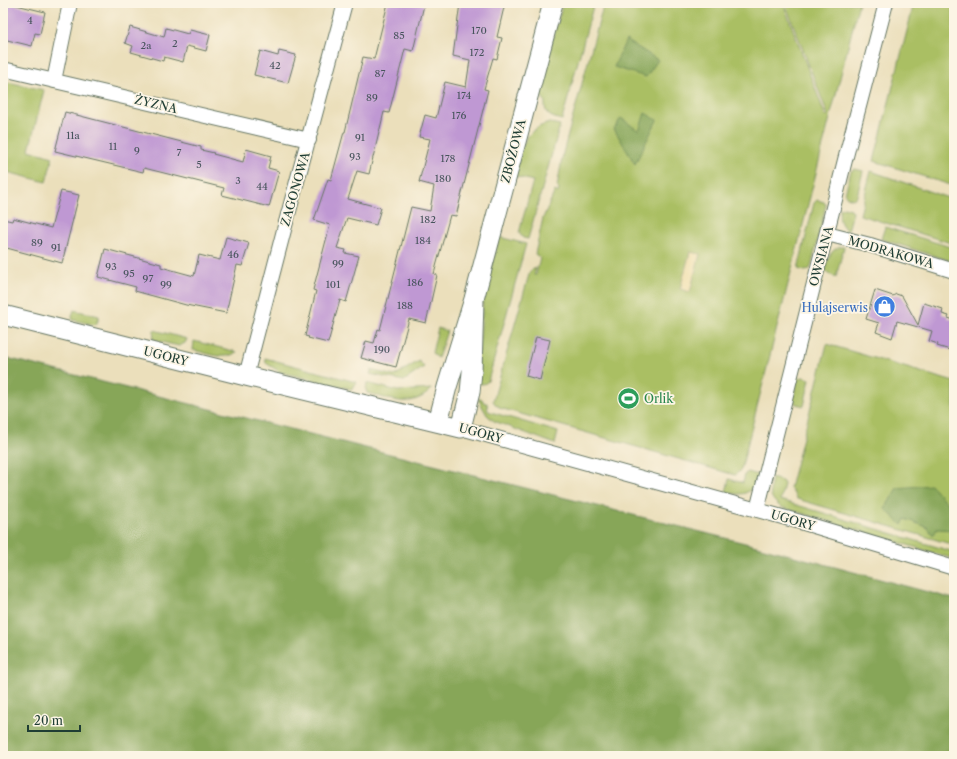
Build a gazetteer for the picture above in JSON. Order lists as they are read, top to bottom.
{
  "streets": {
    "street": [
      "ŻYZNA",
      "ZBOŻOWA",
      "ZAGONOWA",
      "MODRAKOWA",
      "OWSIANA",
      "UGORY"
    ]
  },
  "crossings": [
    ["ŻYZNA", "ZAGONOWA"],
    ["ZBOŻOWA", "UGORY"],
    ["ZAGONOWA", "UGORY"],
    ["MODRAKOWA", "OWSIANA"],
    ["OWSIANA", "UGORY"]
  ],
  "places": {
    "shop": ["Hulajserwis"],
    "sports": ["Orlik"]
  },
  "house_numbers": [
    "4",
    "170",
    "85",
    "2",
    "2a",
    "172",
    "42",
    "87",
    "174",
    "89",
    "176",
    "11a",
    "91",
    "11",
    "9",
    "7",
    "93",
    "178",
    "5",
    "180",
    "3",
    "44",
    "182",
    "184",
    "89",
    "91",
    "46",
    "99",
    "93",
    "95",
    "97",
    "186",
    "99",
    "101",
    "188",
    "190"
  ],
  "scale_bar": "20 m"
}
